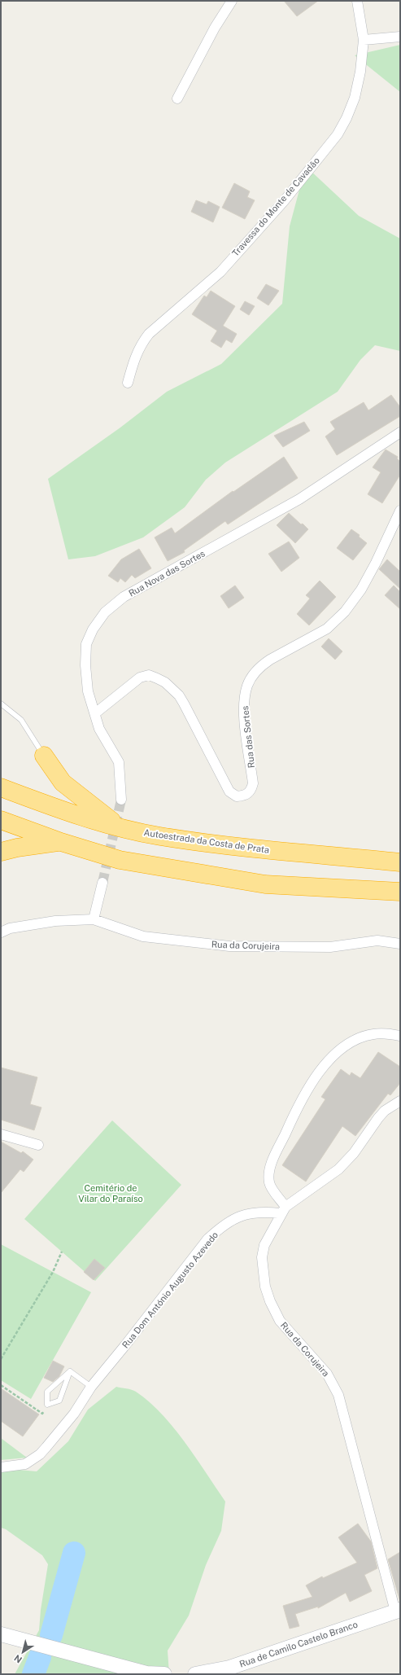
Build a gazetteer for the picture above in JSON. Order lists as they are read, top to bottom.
{
  "streets": {
    "highway": ["Autoestrada da Costa de Prata"],
    "main road": ["Rua de Camilo Castelo Branco"],
    "street": [
      "Travessa do Monte de Cavadão",
      "Rua Nova das Sortes",
      "Rua das Sortes",
      "Rua da Corujeira",
      "Rua Dom António Augusto Azevedo"
    ]
  },
  "crossings": [
    ["Rua Nova das Sortes", "Rua das Sortes"],
    ["Rua da Corujeira", "Rua Dom António Augusto Azevedo"],
    ["Rua da Corujeira", "Rua de Camilo Castelo Branco"]
  ],
  "parks": ["Cemitério de Vilar do Paraíso"],
  "north": "bottom left"
}
